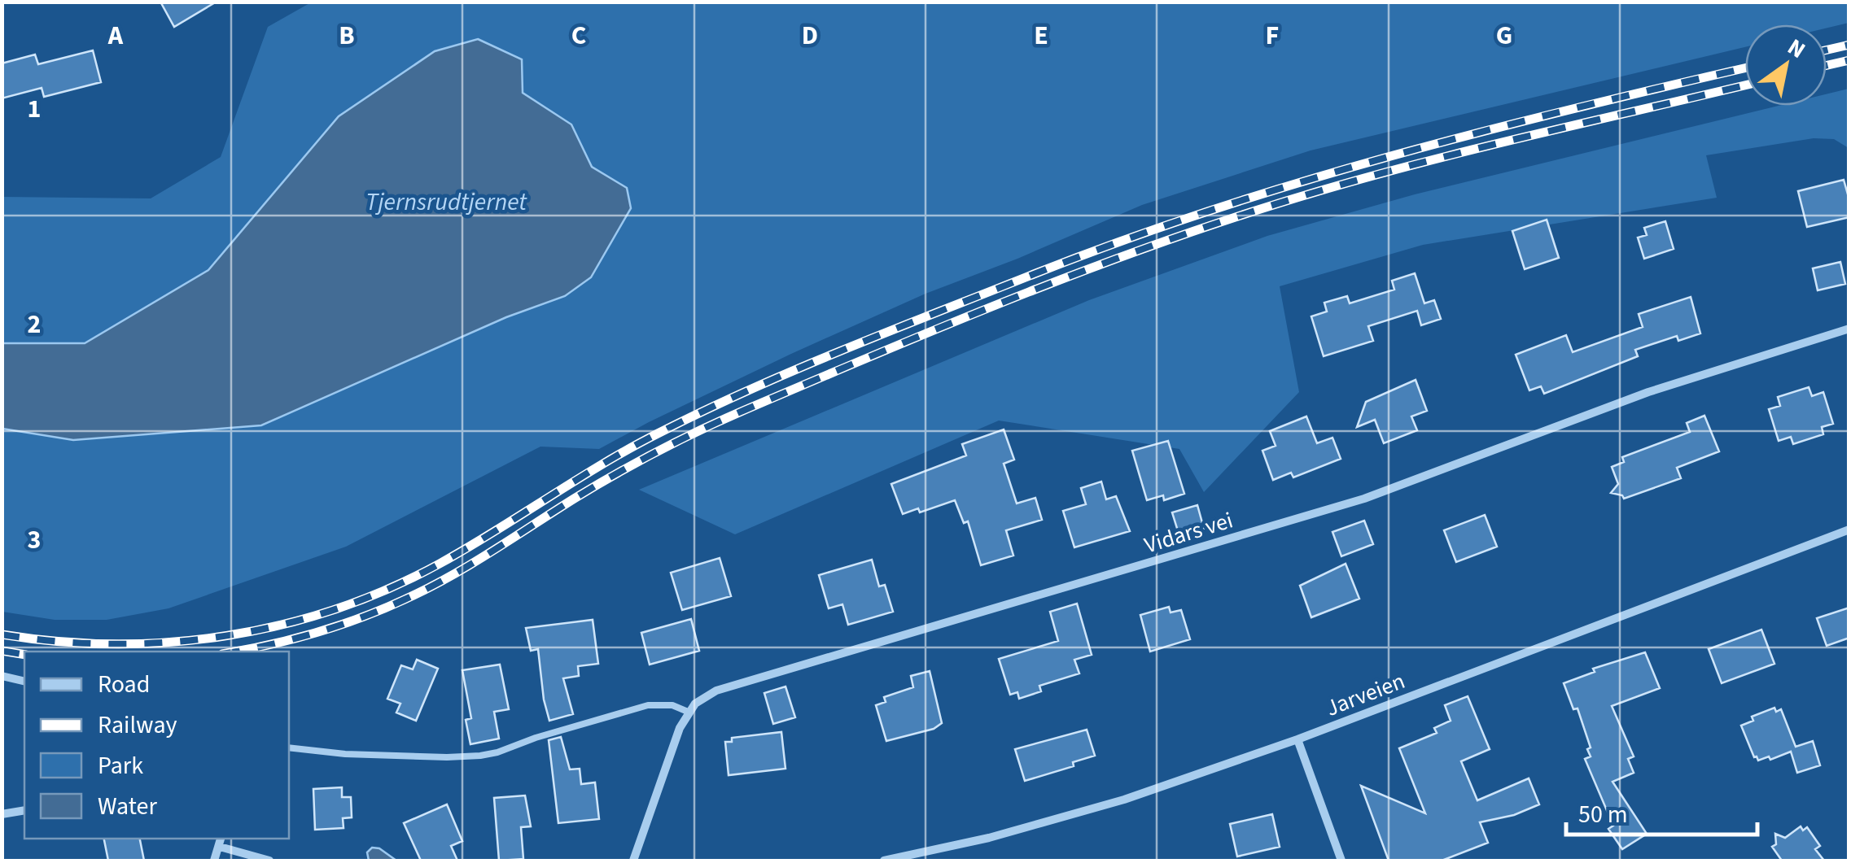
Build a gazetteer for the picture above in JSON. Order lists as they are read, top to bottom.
{
  "streets": {
    "street": ["Vidars vei", "Jarveien"]
  },
  "water": ["Tjernsrudtjernet"],
  "legend": [
    "Road",
    "Railway",
    "Park",
    "Water"
  ],
  "scale_bar": "50 m",
  "north": "top right",
  "grid": {
    "columns": [
      "A",
      "B",
      "C",
      "D",
      "E",
      "F",
      "G"
    ],
    "rows": ["1", "2", "3"]
  }
}
